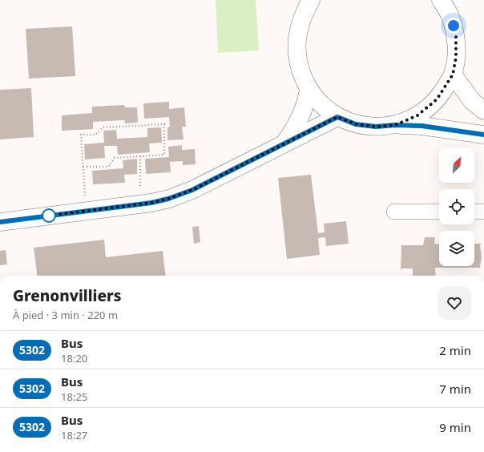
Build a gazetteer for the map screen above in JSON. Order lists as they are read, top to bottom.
{
  "lines": ["bus line 5302"],
  "north": "top right",
  "page": {
    "heading": ["Grenonvilliers", "À pied · 3 min · 220 m"],
    "list": [
      {
        "mark": "5302",
        "name": "Bus",
        "note": "18:20",
        "value": "2 min"
      },
      {
        "mark": "5302",
        "name": "Bus",
        "note": "18:25",
        "value": "7 min"
      },
      {
        "mark": "5302",
        "name": "Bus",
        "note": "18:27",
        "value": "9 min"
      }
    ]
  }
}
